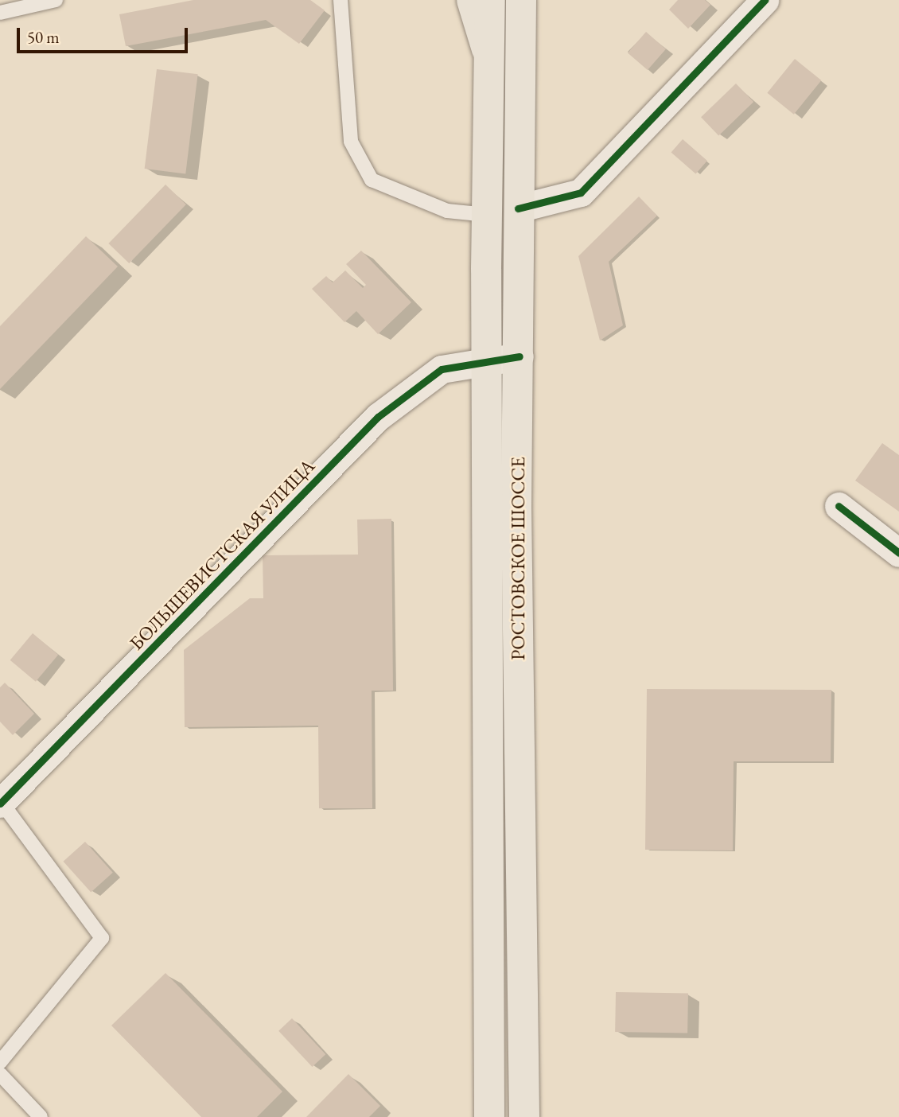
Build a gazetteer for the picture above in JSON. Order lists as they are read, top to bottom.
{
  "streets": {
    "main road": ["РОСТОВСКОЕ ШОССЕ"],
    "street": ["БОЛЬШЕВИСТСКАЯ УЛИЦА"]
  },
  "crossings": [
    ["БОЛЬШЕВИСТСКАЯ УЛИЦА", "РОСТОВСКОЕ ШОССЕ"]
  ],
  "scale_bar": "50 m"
}
